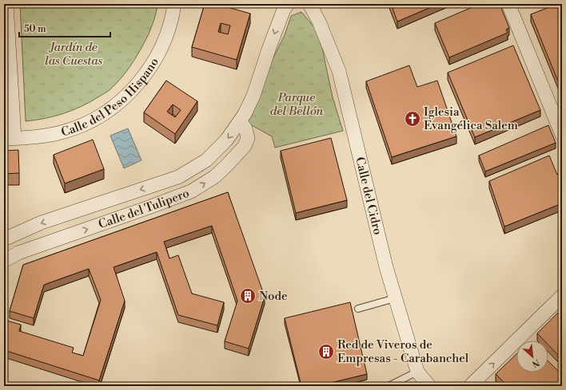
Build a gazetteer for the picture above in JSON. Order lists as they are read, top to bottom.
{
  "streets": {
    "street": ["Calle del Peso Hispano", "Calle del Cidro", "Calle del Tulipero"]
  },
  "parks": ["Jardín de las Cuestas", "Parque del Bellón"],
  "places": {
    "church": ["Iglesia Evangélica Salem"],
    "building": ["Node", "Red de Viveros de Empresas - Carabanchel"]
  },
  "scale_bar": "50 m",
  "north": "bottom right"
}
